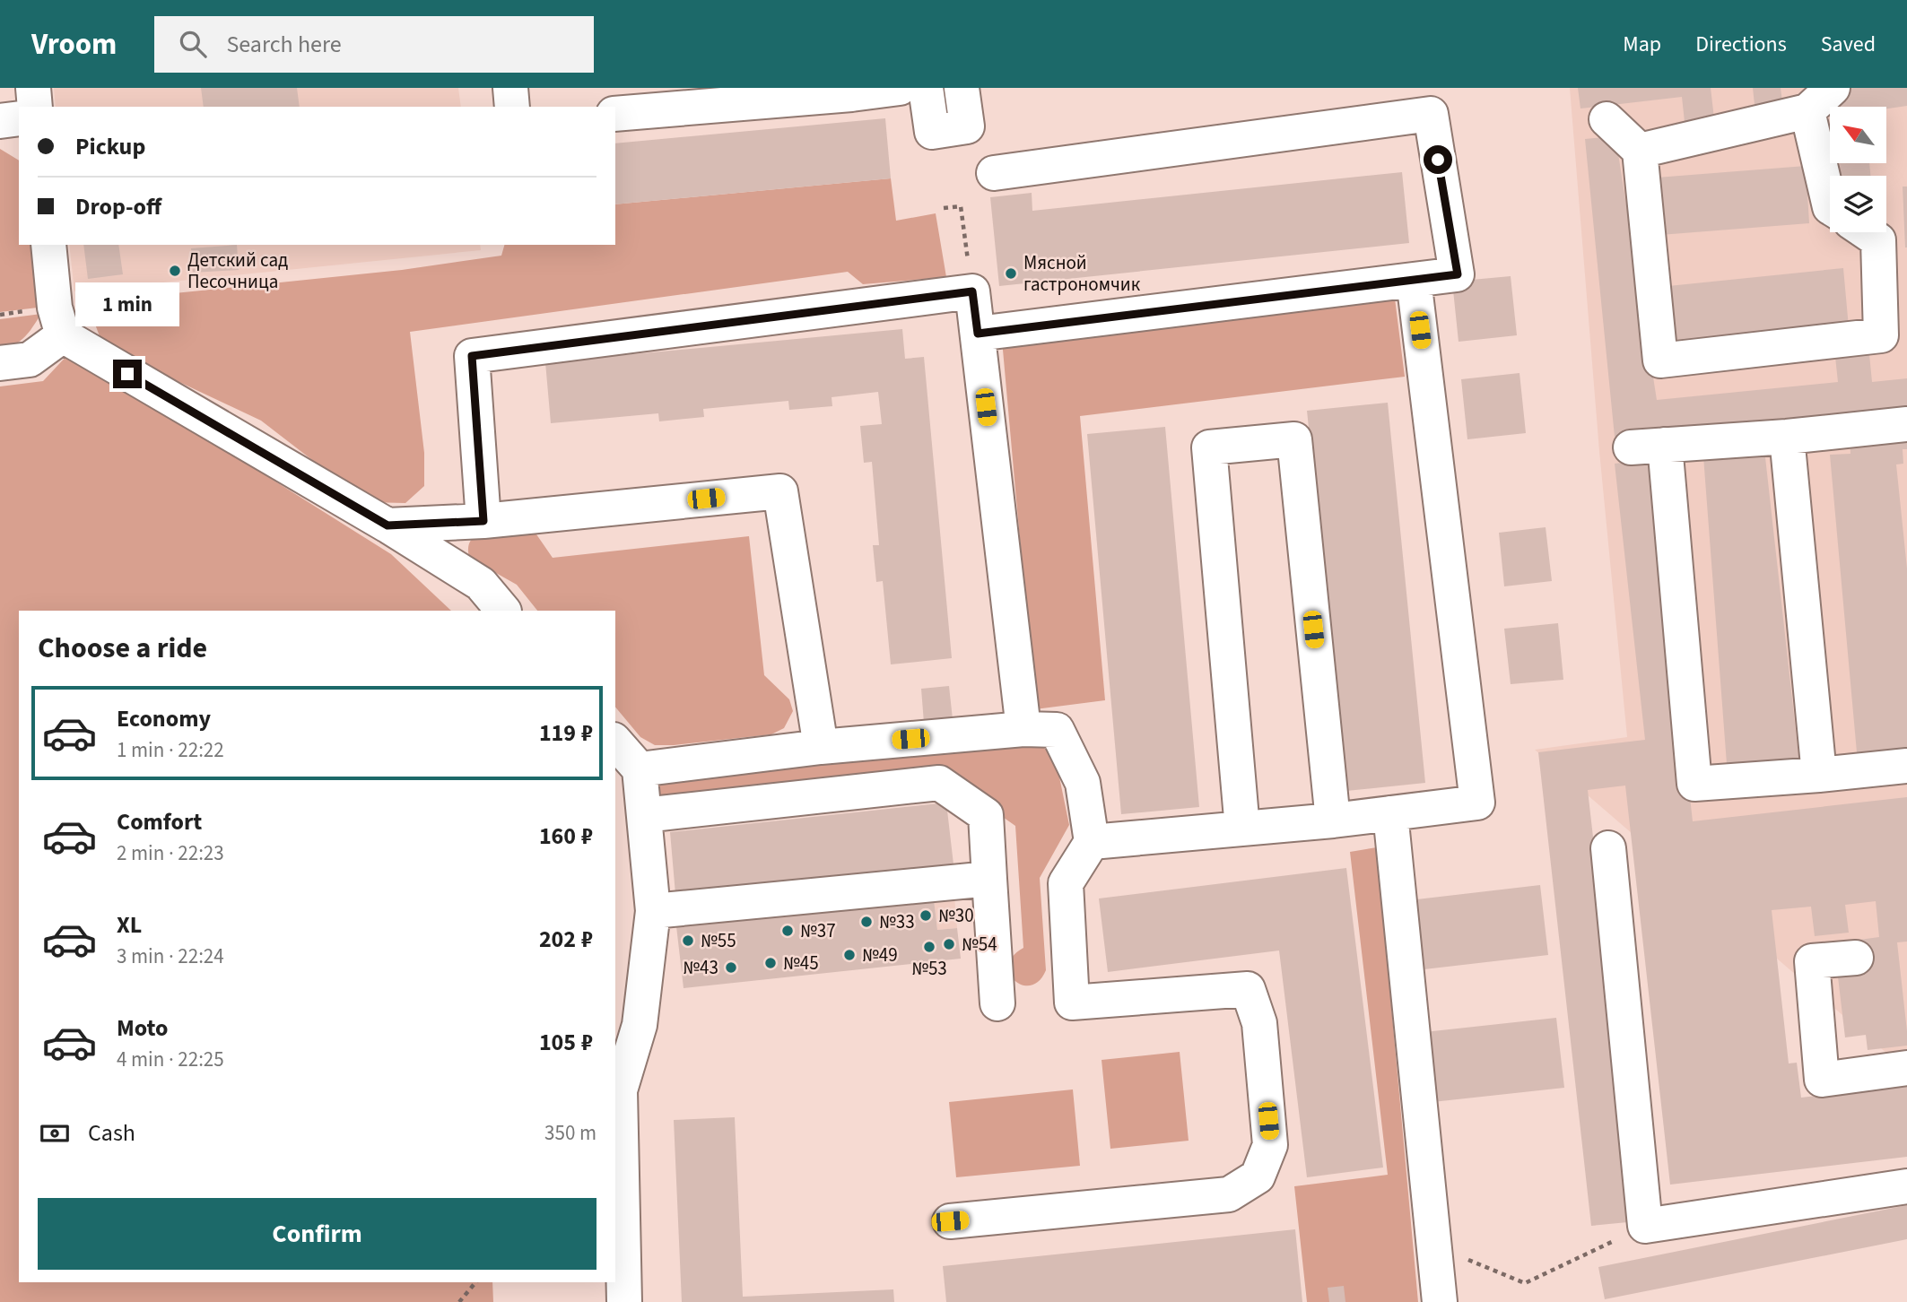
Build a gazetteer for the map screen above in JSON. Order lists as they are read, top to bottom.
{
  "places": [
    "Детский сад Песочница",
    "Мясной гастрономчик",
    "№30",
    "№33",
    "№37",
    "№55",
    "№54",
    "№53",
    "№49",
    "№45",
    "№43"
  ],
  "north": "top left",
  "page": {
    "header": "Vroom",
    "search": "Search here",
    "nav": ["Map", "Directions", "Saved"],
    "banner": ["Pickup", "Drop-off"],
    "bubble": "1 min",
    "heading": "Choose a ride",
    "list": [
      {
        "name": "Economy",
        "note": "1 min · 22:22",
        "value": "119 ₽"
      },
      {
        "name": "Comfort",
        "note": "2 min · 22:23",
        "value": "160 ₽"
      },
      {
        "name": "XL",
        "note": "3 min · 22:24",
        "value": "202 ₽"
      },
      {
        "name": "Moto",
        "note": "4 min · 22:25",
        "value": "105 ₽"
      }
    ],
    "pay": ["Cash", "350 m"],
    "buttons": "Confirm"
  }
}
